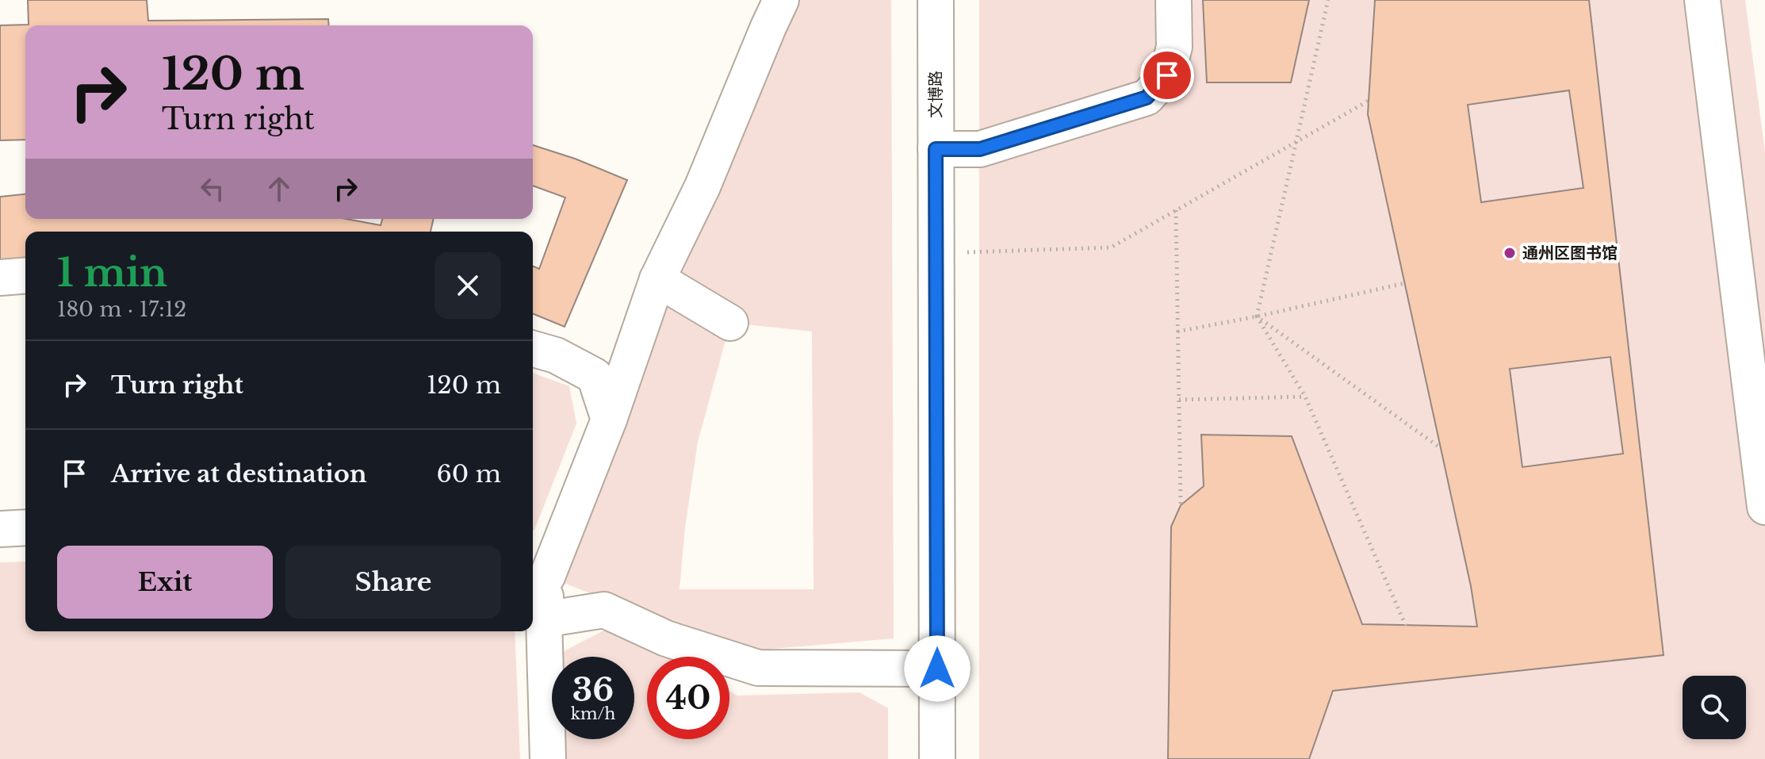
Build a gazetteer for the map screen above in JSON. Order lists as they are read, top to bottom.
{
  "streets": {
    "street": ["文博路"]
  },
  "places": ["通州区图书馆"],
  "page": {
    "turn": ["120 m", "Turn right"],
    "heading": ["1 min", "180 m · 17:12"],
    "list": [
      {
        "name": "Turn right",
        "value": "120 m"
      },
      {
        "name": "Arrive at destination",
        "value": "60 m"
      }
    ],
    "buttons": ["Exit", "Share"],
    "speed": "36 km/h",
    "limit": "40"
  }
}
